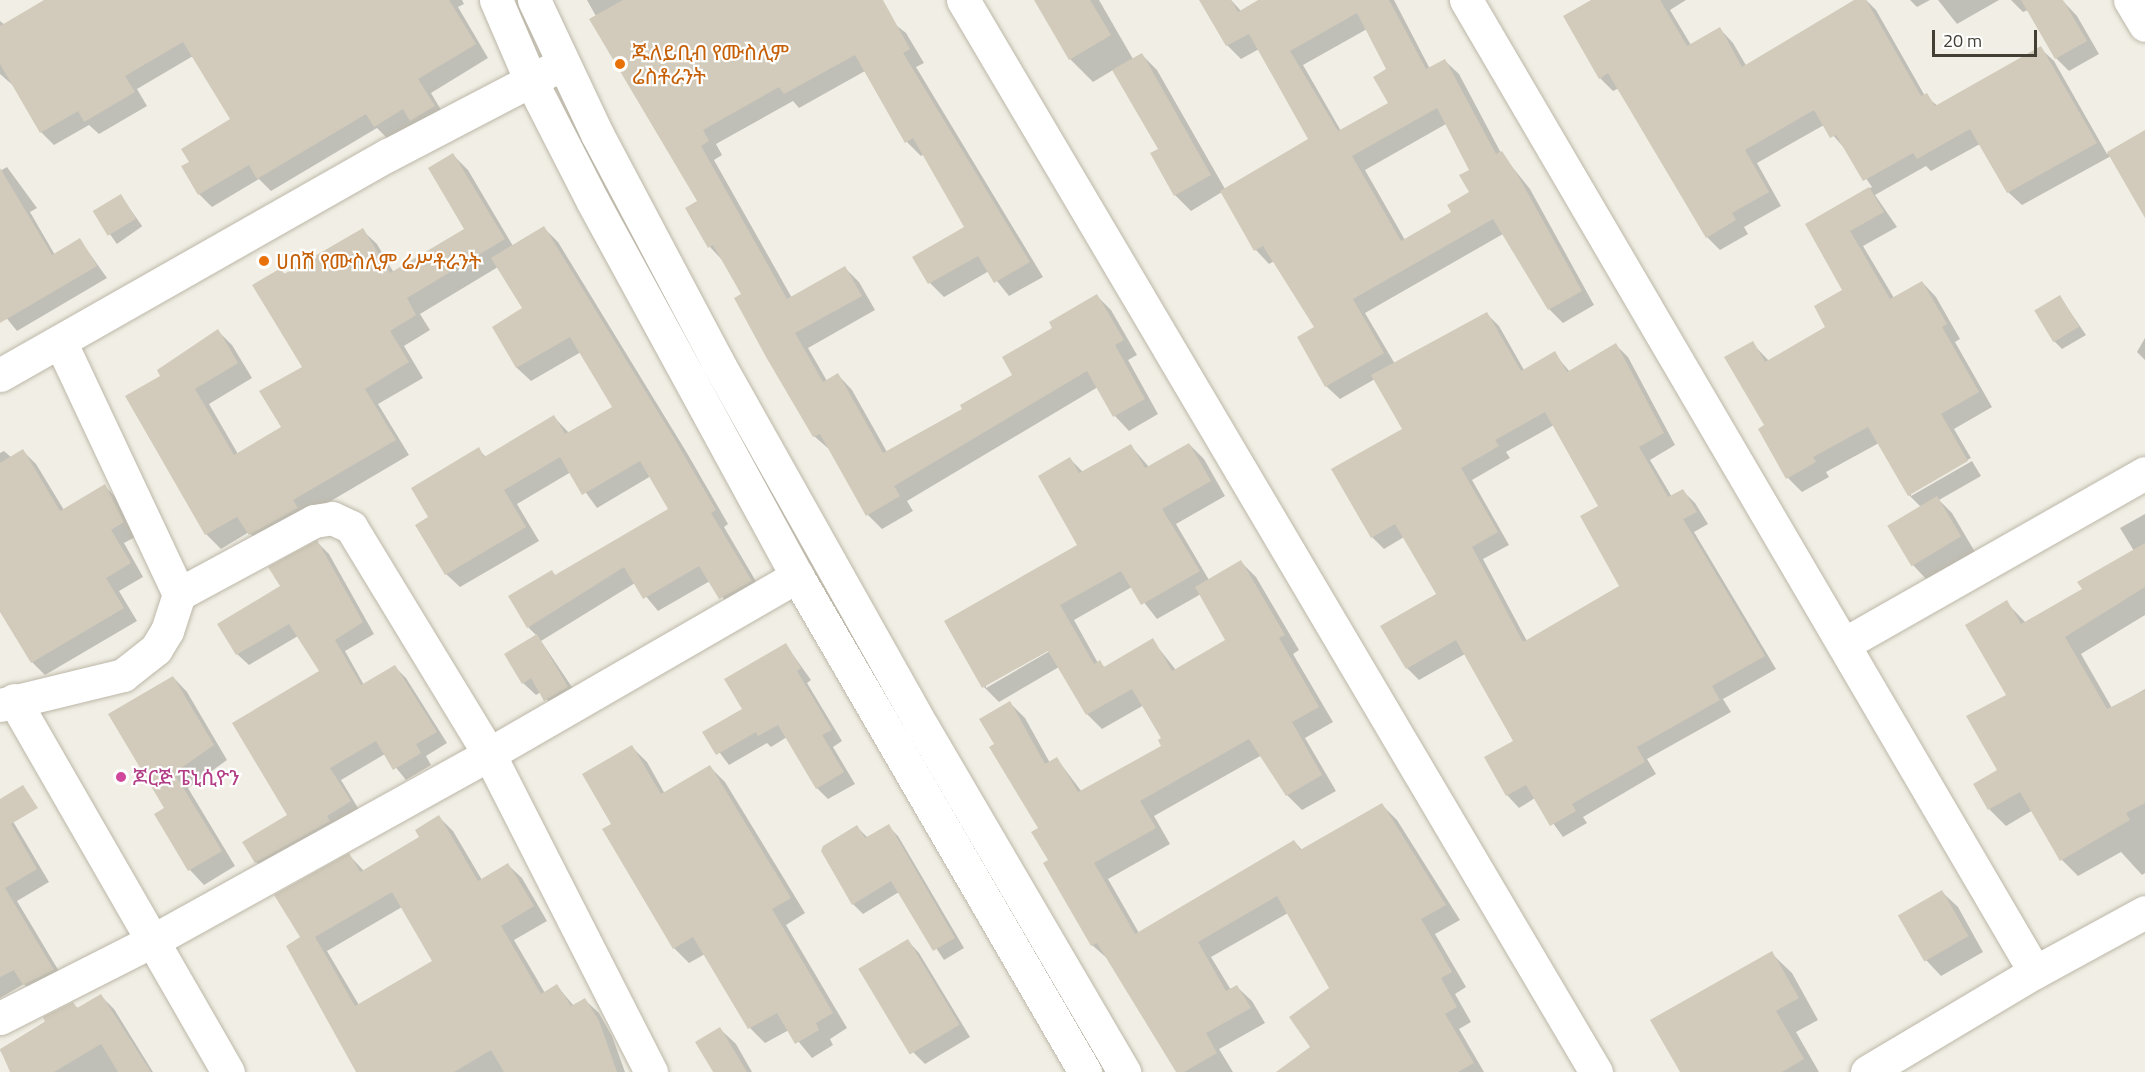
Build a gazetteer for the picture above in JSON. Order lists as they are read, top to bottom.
{
  "places": ["ጁለይቢብ የሙስሊም ሬስቶራንት", "ሀበሽ የሙስሊም ሬሥቶራንት", "ጆርጅ ፔኒሲዮን"],
  "scale_bar": "20 m"
}
